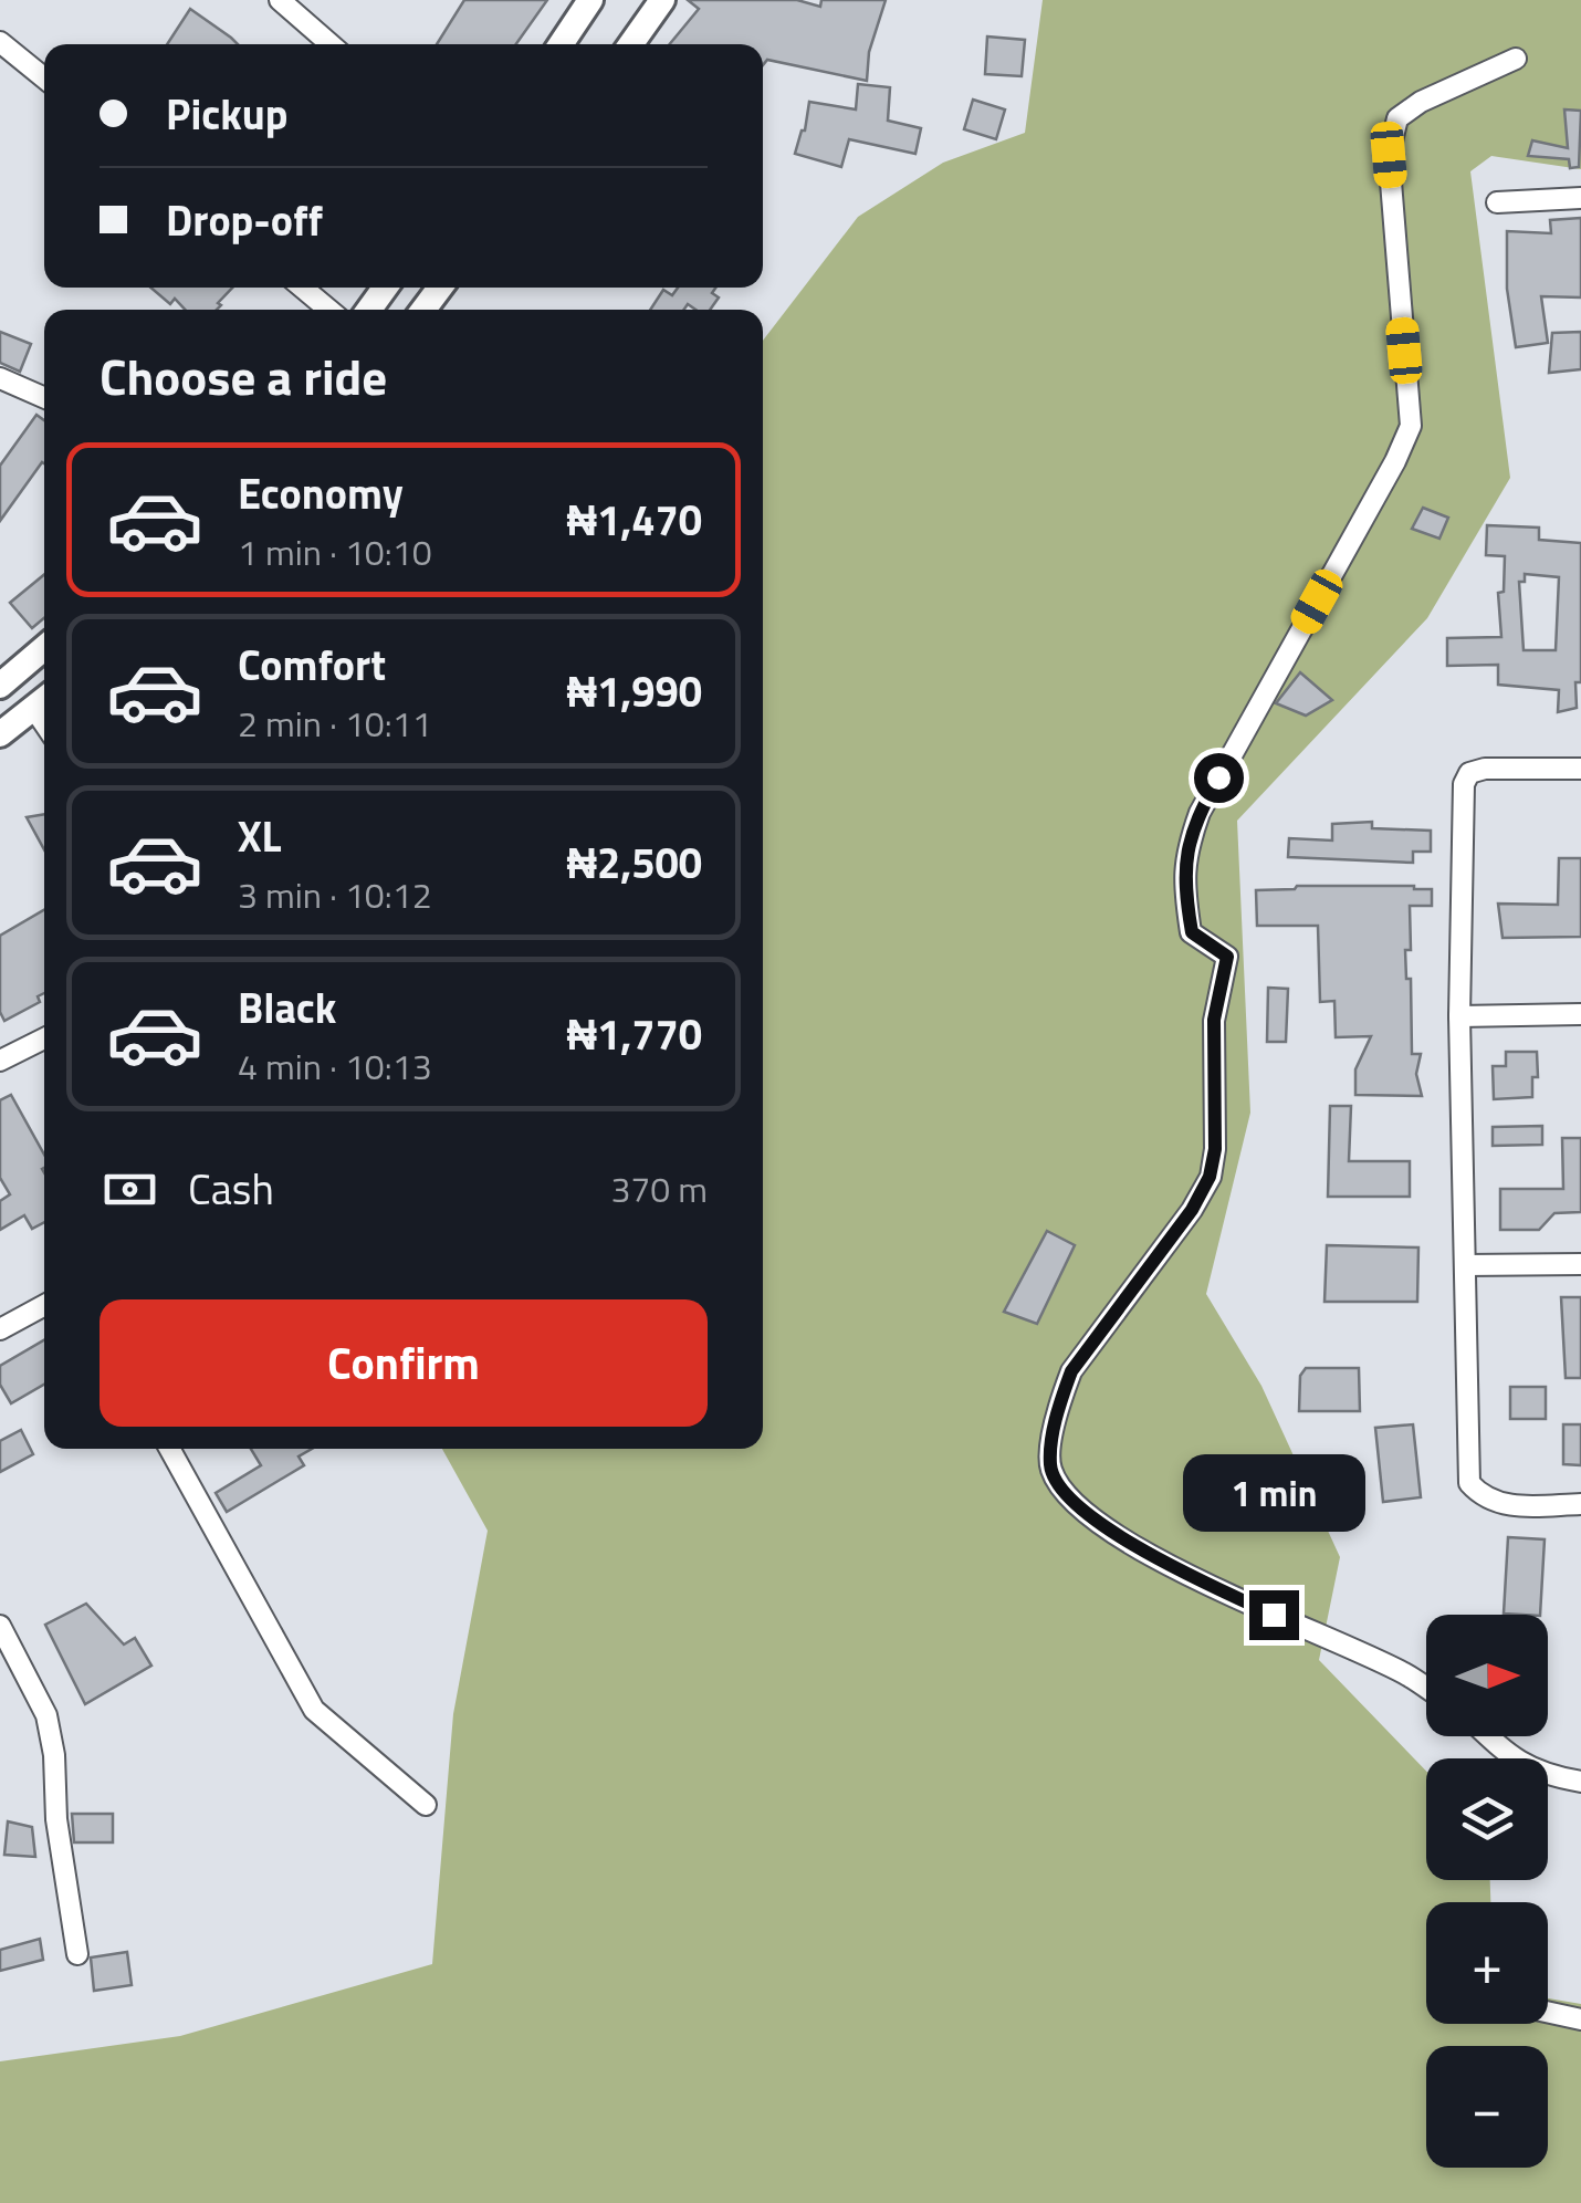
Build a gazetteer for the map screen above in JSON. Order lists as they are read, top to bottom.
{
  "north": "right",
  "page": {
    "banner": ["Pickup", "Drop-off"],
    "heading": "Choose a ride",
    "list": [
      {
        "name": "Economy",
        "note": "1 min · 10:10",
        "value": "₦1,470"
      },
      {
        "name": "Comfort",
        "note": "2 min · 10:11",
        "value": "₦1,990"
      },
      {
        "name": "XL",
        "note": "3 min · 10:12",
        "value": "₦2,500"
      },
      {
        "name": "Black",
        "note": "4 min · 10:13",
        "value": "₦1,770"
      }
    ],
    "pay": ["Cash", "370 m"],
    "buttons": "Confirm",
    "bubble": "1 min",
    "map_buttons": ["+", "−"]
  }
}
